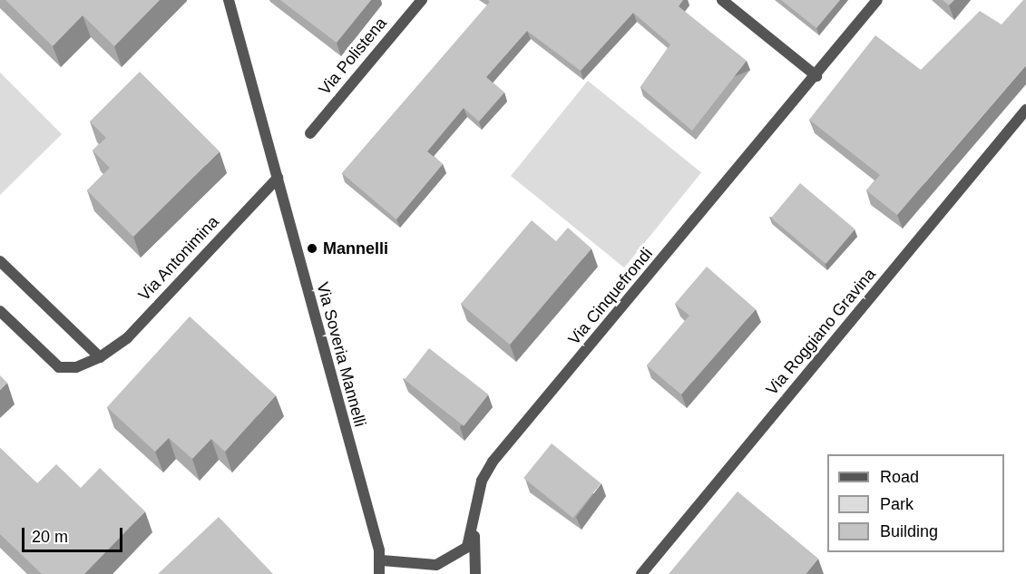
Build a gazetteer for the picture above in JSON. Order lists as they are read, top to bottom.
{
  "streets": {
    "street": [
      "Via Polistena",
      "Via Antonimina",
      "Via Cinquefrondi",
      "Via Roggiano Gravina",
      "Via Soveria Mannelli"
    ]
  },
  "crossings": [
    ["Via Antonimina", "Via Soveria Mannelli"],
    ["Via Cinquefrondi", "Via Soveria Mannelli"]
  ],
  "places": ["Mannelli"],
  "legend": ["Road", "Park", "Building"],
  "scale_bar": "20 m"
}
